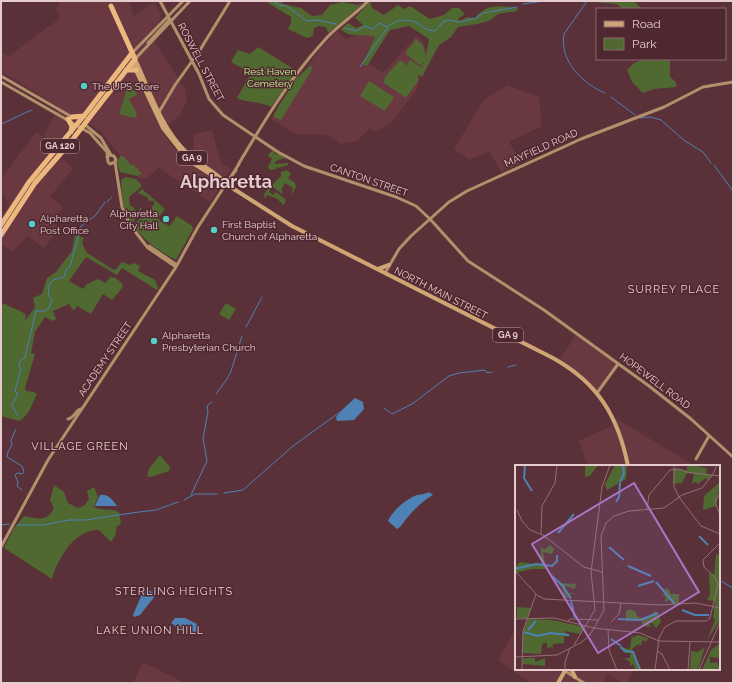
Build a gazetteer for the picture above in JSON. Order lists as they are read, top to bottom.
{
  "streets": {
    "highway": ["GA 120", "GA 9"],
    "main road": ["NORTH MAIN STREET"],
    "street": [
      "ROSWELL STREET",
      "MAYFIELD ROAD",
      "CANTON STREET",
      "ACADEMY STREET",
      "HOPEWELL ROAD"
    ]
  },
  "crossings": [
    ["ROSWELL STREET", "CANTON STREET"],
    ["ROSWELL STREET", "ACADEMY STREET"],
    ["GA 120", "GA 9"],
    ["MAYFIELD ROAD", "CANTON STREET"],
    ["MAYFIELD ROAD", "NORTH MAIN STREET"],
    ["GA 9", "NORTH MAIN STREET"],
    ["GA 9", "ACADEMY STREET"],
    ["CANTON STREET", "ACADEMY STREET"],
    ["CANTON STREET", "HOPEWELL ROAD"],
    ["NORTH MAIN STREET", "ACADEMY STREET"]
  ],
  "districts": [
    "Alpharetta",
    "SURREY PLACE",
    "VILLAGE GREEN",
    "STERLING HEIGHTS",
    "LAKE UNION HILL"
  ],
  "parks": ["Rest Haven Cemetery"],
  "places": [
    "The UPS Store",
    "Alpharetta City Hall",
    "Alpharetta Post Office",
    "First Baptist Church of Alpharetta",
    "Alpharetta Presbyterian Church"
  ],
  "legend": ["Road", "Park"]
}
